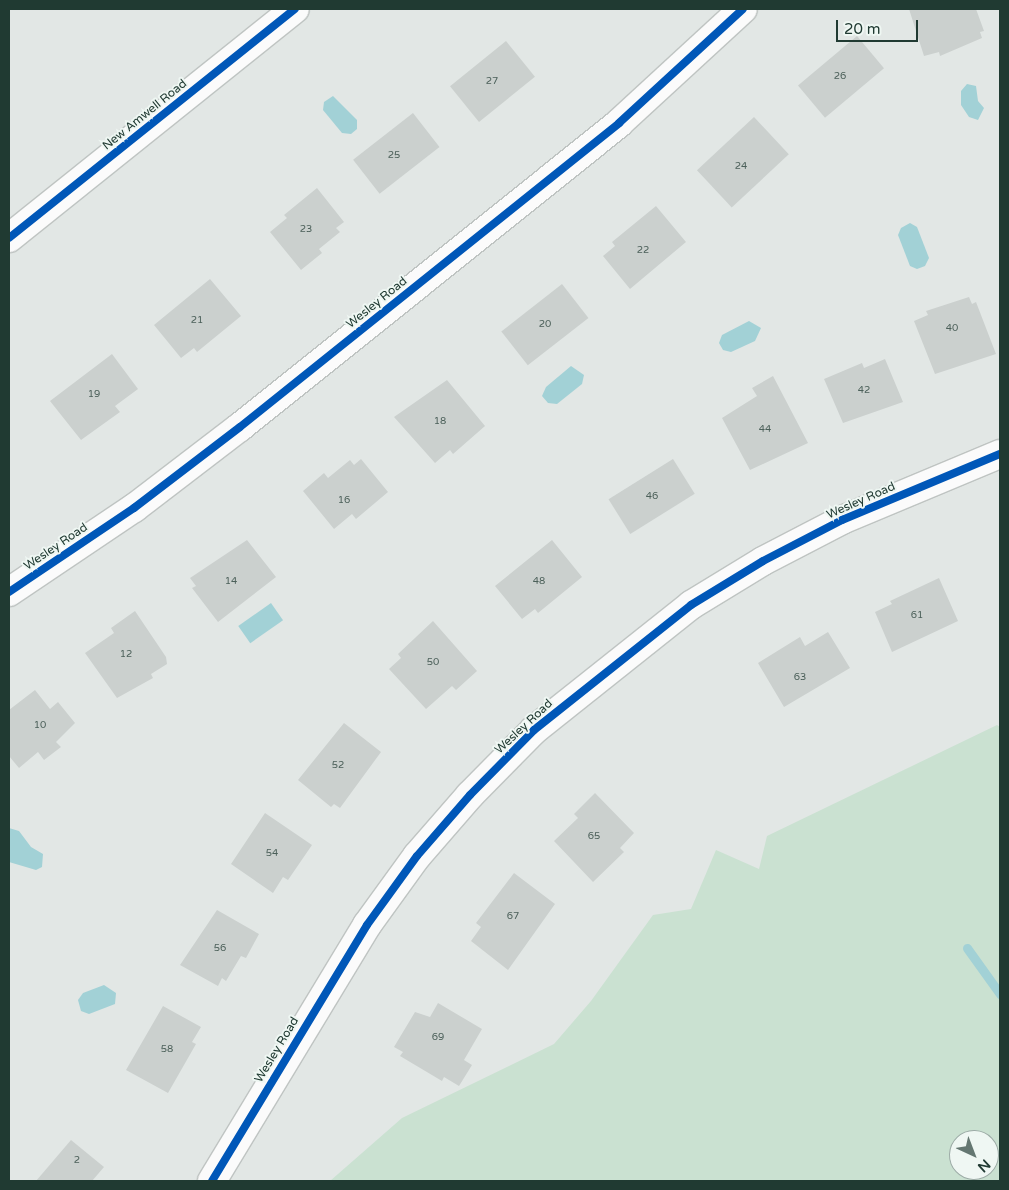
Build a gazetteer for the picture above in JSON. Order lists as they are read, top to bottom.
{
  "streets": {
    "street": ["New Amwell Road", "Wesley Road"]
  },
  "house_numbers": [
    "26",
    "27",
    "25",
    "24",
    "23",
    "22",
    "21",
    "20",
    "40",
    "42",
    "19",
    "18",
    "44",
    "46",
    "16",
    "14",
    "48",
    "61",
    "12",
    "50",
    "63",
    "10",
    "52",
    "65",
    "54",
    "67",
    "56",
    "69",
    "58",
    "2"
  ],
  "scale_bar": "20 m",
  "north": "bottom right"
}
